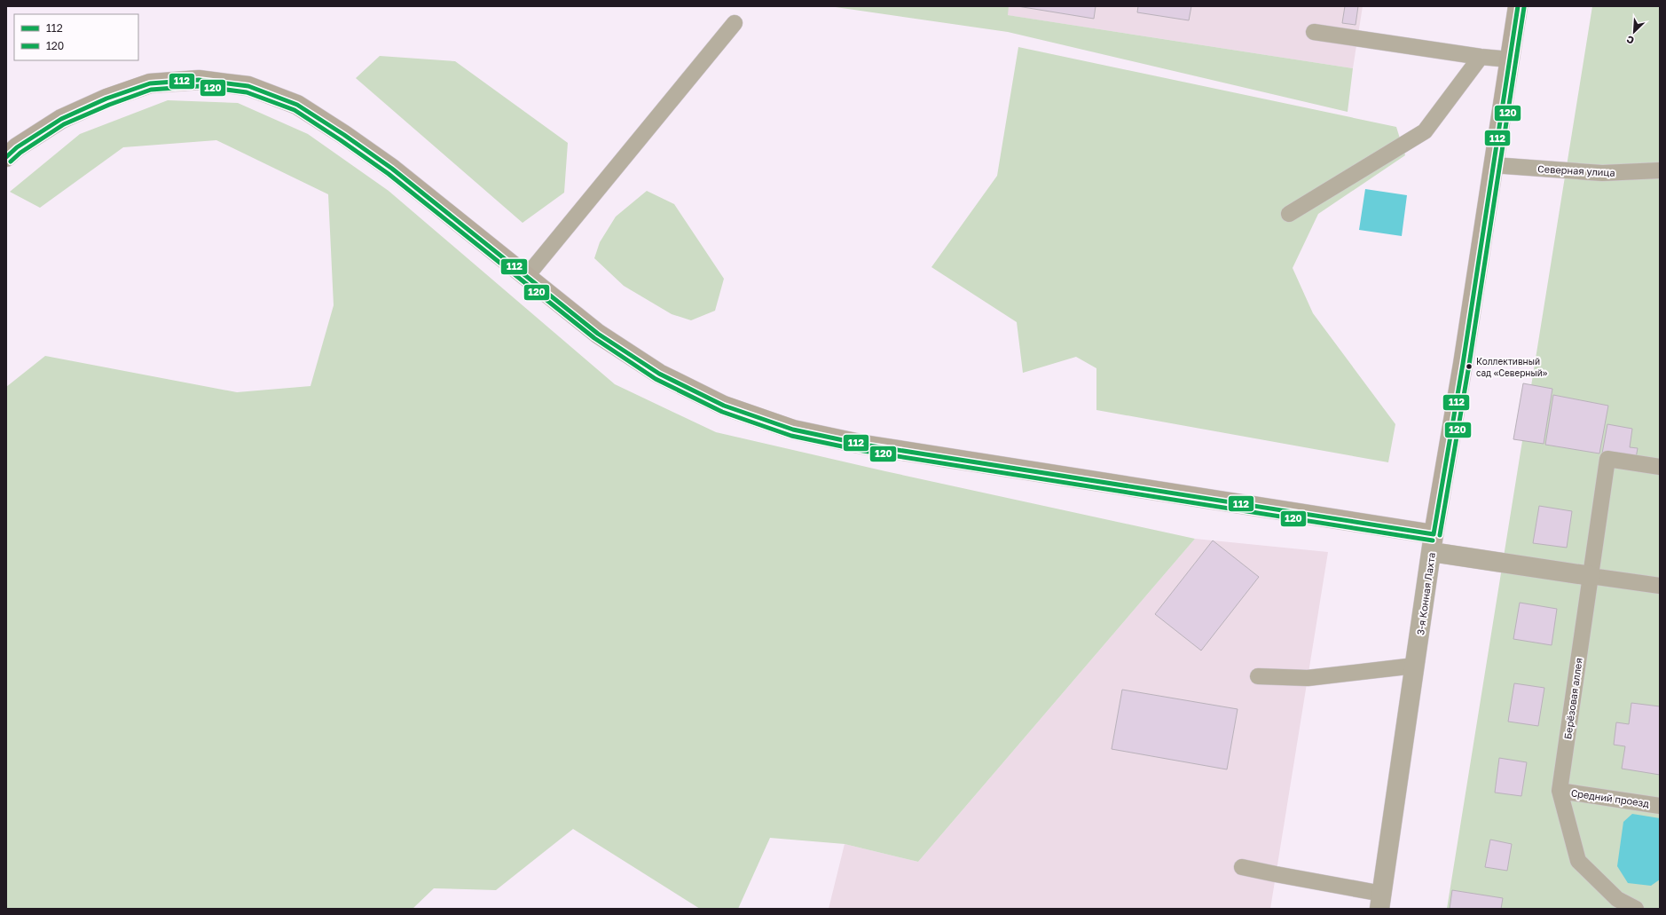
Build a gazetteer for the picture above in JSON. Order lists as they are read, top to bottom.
{
  "streets": {
    "main road": ["3-я Конная Лахта"],
    "lane": ["Северная улица", "Берёзовая аллея", "Средний проезд"]
  },
  "crossings": [
    ["Северная улица", "3-я Конная Лахта"],
    ["Берёзовая аллея", "Средний проезд"]
  ],
  "places": ["Коллективный сад «Северный»"],
  "lines": ["transit line 112", "transit line 120"],
  "legend": ["112", "120"],
  "north": "bottom left"
}
